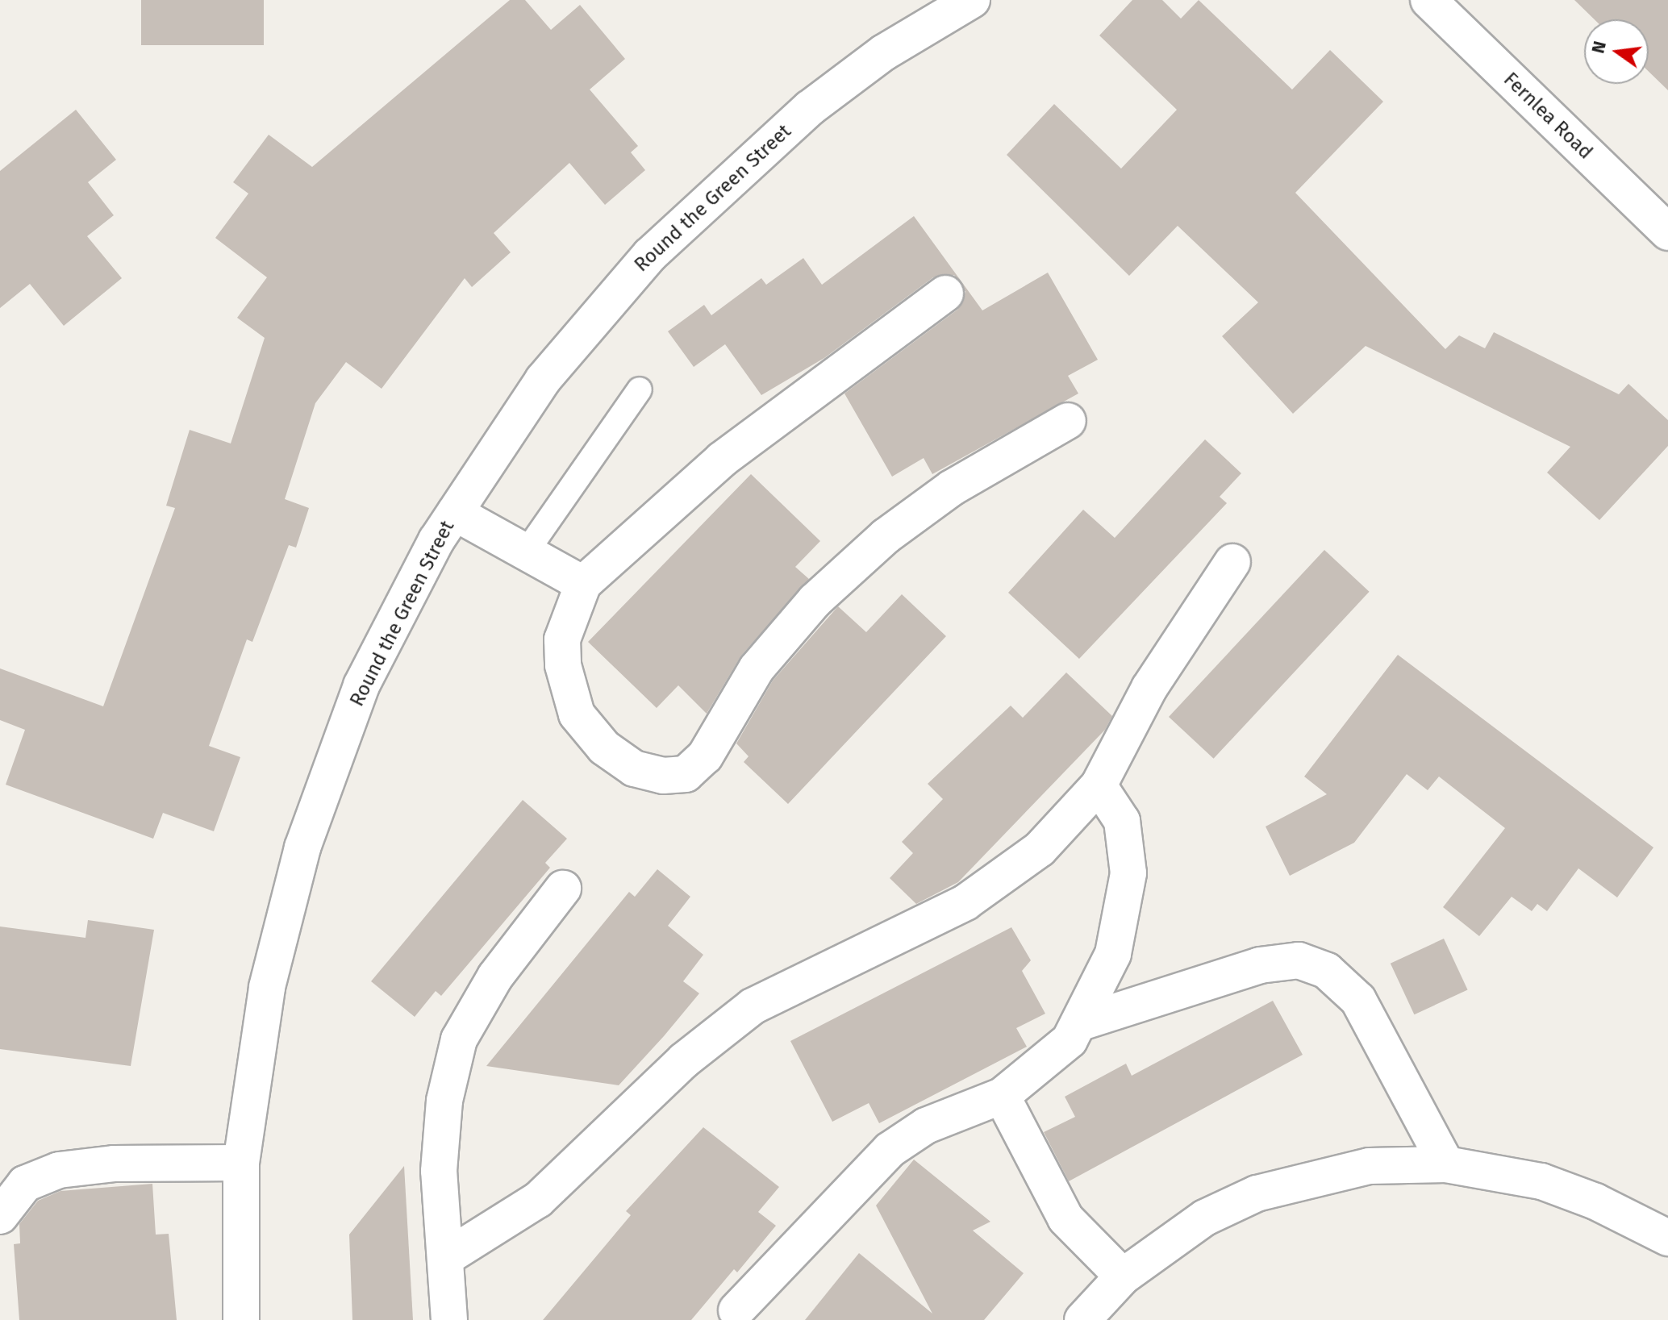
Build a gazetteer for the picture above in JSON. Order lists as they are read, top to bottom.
{
  "streets": {
    "street": ["Fernlea Road", "Round the Green Street"]
  },
  "north": "left"
}
